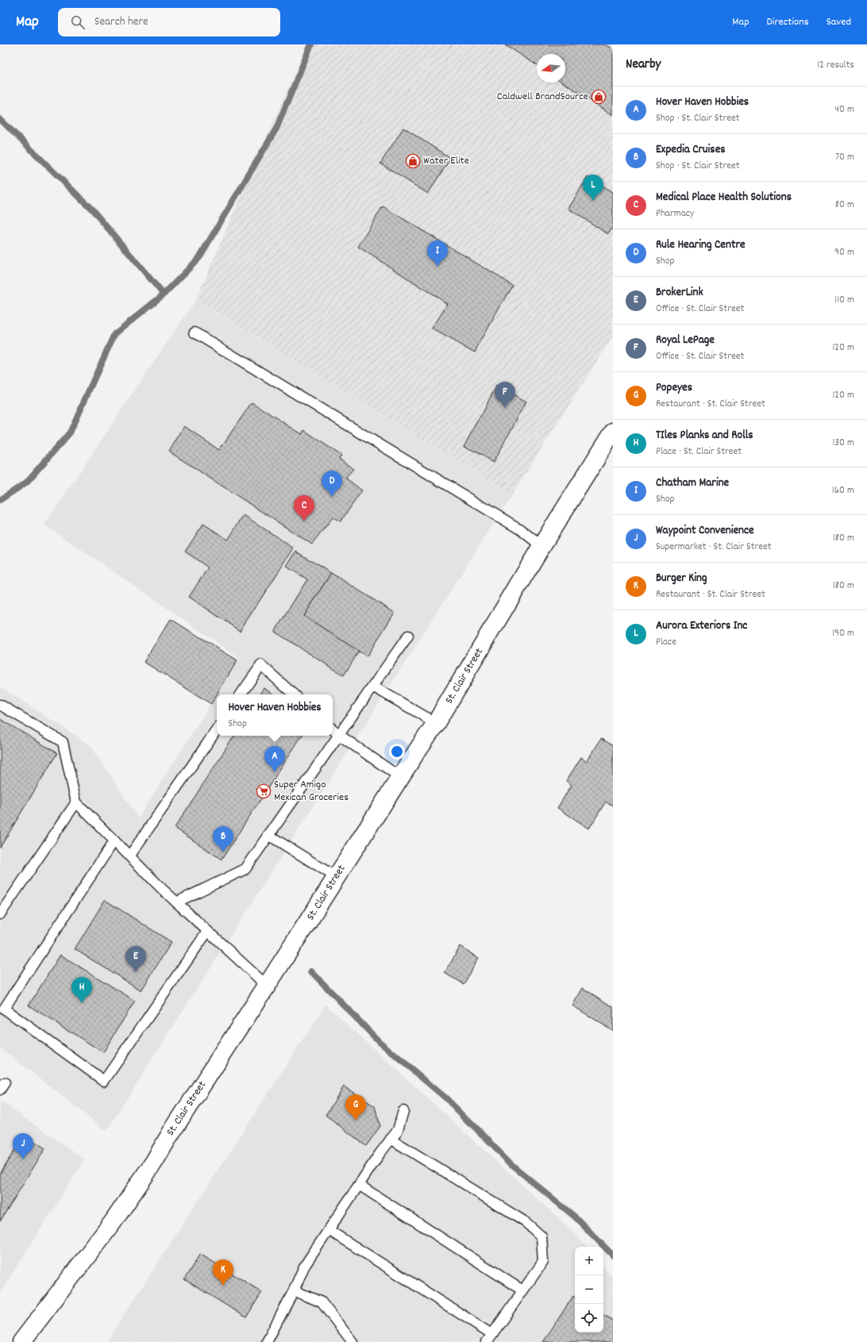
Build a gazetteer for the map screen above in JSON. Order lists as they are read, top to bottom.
{
  "streets": {
    "main road": ["St. Clair Street"]
  },
  "places": {
    "shop": ["Caldwell BrandSource", "Water Elite"],
    "supermarket": ["Super Amigo Mexican Groceries"]
  },
  "north": "left",
  "page": {
    "header": "Map",
    "search": "Search here",
    "nav": ["Map", "Directions", "Saved"],
    "heading": ["Nearby", "12 results"],
    "list": [
      {
        "mark": "A",
        "name": "Hover Haven Hobbies",
        "note": "Shop · St. Clair Street",
        "value": "40 m"
      },
      {
        "mark": "B",
        "name": "Expedia Cruises",
        "note": "Shop · St. Clair Street",
        "value": "70 m"
      },
      {
        "mark": "C",
        "name": "Medical Place Health Solutions",
        "note": "Pharmacy",
        "value": "80 m"
      },
      {
        "mark": "D",
        "name": "Rule Hearing Centre",
        "note": "Shop",
        "value": "90 m"
      },
      {
        "mark": "E",
        "name": "BrokerLink",
        "note": "Office · St. Clair Street",
        "value": "110 m"
      },
      {
        "mark": "F",
        "name": "Royal LePage",
        "note": "Office · St. Clair Street",
        "value": "120 m"
      },
      {
        "mark": "G",
        "name": "Popeyes",
        "note": "Restaurant · St. Clair Street",
        "value": "120 m"
      },
      {
        "mark": "H",
        "name": "TIles Planks and Rolls",
        "note": "Place · St. Clair Street",
        "value": "130 m"
      },
      {
        "mark": "I",
        "name": "Chatham Marine",
        "note": "Shop",
        "value": "160 m"
      },
      {
        "mark": "J",
        "name": "Waypoint Convenience",
        "note": "Supermarket · St. Clair Street",
        "value": "180 m"
      },
      {
        "mark": "K",
        "name": "Burger King",
        "note": "Restaurant · St. Clair Street",
        "value": "180 m"
      },
      {
        "mark": "L",
        "name": "Aurora Exteriors Inc",
        "note": "Place",
        "value": "190 m"
      }
    ],
    "pins": [
      "L",
      "I",
      "F",
      "D",
      "C",
      "A",
      "B",
      "E",
      "H",
      "G",
      "J",
      "K"
    ],
    "popup": ["Hover Haven Hobbies", "Shop"],
    "map_buttons": ["+", "−"]
  }
}
